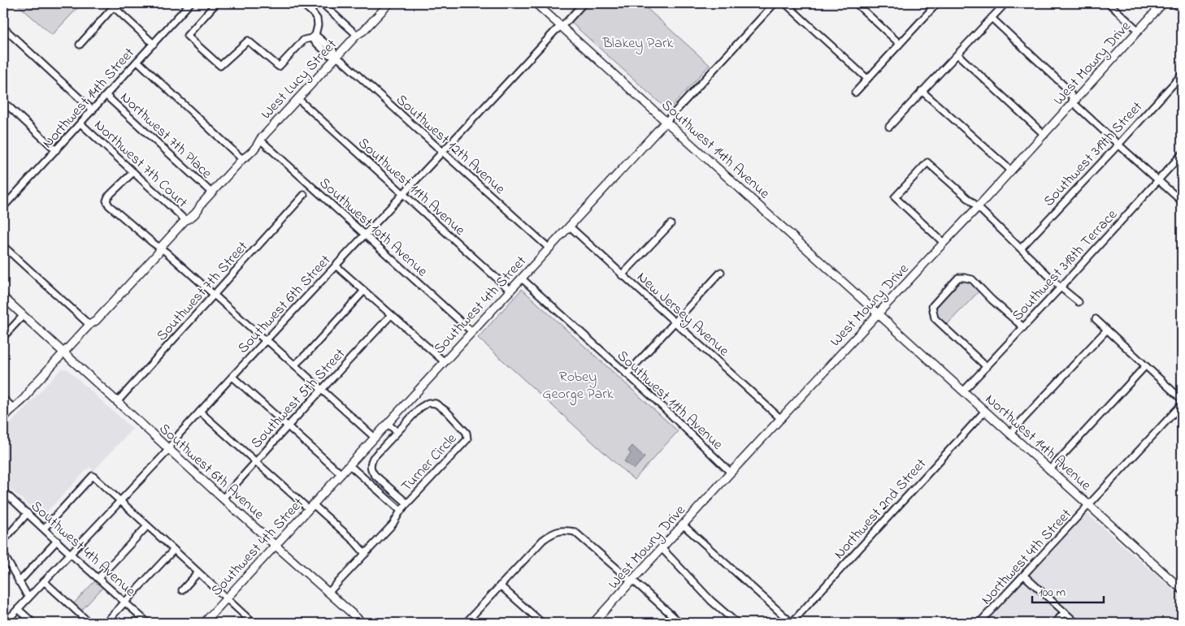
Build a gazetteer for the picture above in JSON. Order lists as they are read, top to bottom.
{
  "streets": {
    "street": [
      "West Mowry Drive",
      "West Lucy Street",
      "Northwest 14th Street",
      "Northwest 7th Place",
      "Southwest 12th Avenue",
      "Southwest 14th Avenue",
      "Southwest 319th Street",
      "Northwest 7th Court",
      "Southwest 11th Avenue",
      "Southwest 10th Avenue",
      "Southwest 318th Terrace",
      "Southwest 7th Street",
      "Southwest 6th Street",
      "Southwest 4th Street",
      "New Jersey Avenue",
      "Southwest 5th Street",
      "Northwest 14th Avenue",
      "Turner Circle",
      "Southwest 6th Avenue",
      "Northwest 2nd Street",
      "Southwest 4th Avenue",
      "Northwest 4th Street"
    ]
  },
  "crossings": [
    ["West Mowry Drive", "Southwest 14th Avenue"],
    ["West Mowry Drive", "Southwest 11th Avenue"],
    ["West Mowry Drive", "New Jersey Avenue"],
    ["West Mowry Drive", "Northwest 14th Avenue"],
    ["West Lucy Street", "Northwest 7th Place"],
    ["West Lucy Street", "Southwest 12th Avenue"],
    ["West Lucy Street", "Northwest 7th Court"],
    ["West Lucy Street", "Southwest 11th Avenue"],
    ["West Lucy Street", "Southwest 10th Avenue"],
    ["West Lucy Street", "Southwest 6th Avenue"],
    ["Northwest 14th Street", "Northwest 7th Place"],
    ["Northwest 14th Street", "Northwest 7th Court"],
    ["Southwest 12th Avenue", "Southwest 6th Street"],
    ["Southwest 12th Avenue", "Southwest 4th Street"],
    ["Southwest 14th Avenue", "Southwest 6th Street"],
    ["Southwest 14th Avenue", "Southwest 4th Street"],
    ["Southwest 14th Avenue", "Northwest 14th Avenue"],
    ["Southwest 11th Avenue", "Southwest 6th Street"],
    ["Southwest 11th Avenue", "Southwest 4th Street"],
    ["Southwest 10th Avenue", "Southwest 6th Street"],
    ["Southwest 10th Avenue", "Southwest 4th Street"],
    ["Southwest 318th Terrace", "Northwest 14th Avenue"],
    ["Southwest 7th Street", "Southwest 6th Avenue"],
    ["Southwest 6th Street", "Southwest 6th Avenue"],
    ["Southwest 6th Street", "Southwest 4th Avenue"],
    ["Southwest 4th Street", "New Jersey Avenue"],
    ["Southwest 4th Street", "Southwest 6th Avenue"],
    ["Southwest 5th Street", "Southwest 6th Avenue"],
    ["Northwest 14th Avenue", "Northwest 2nd Street"],
    ["Northwest 14th Avenue", "Northwest 4th Street"]
  ],
  "parks": ["Blakey Park", "Robey George Park"],
  "scale_bar": "100 m"
}
